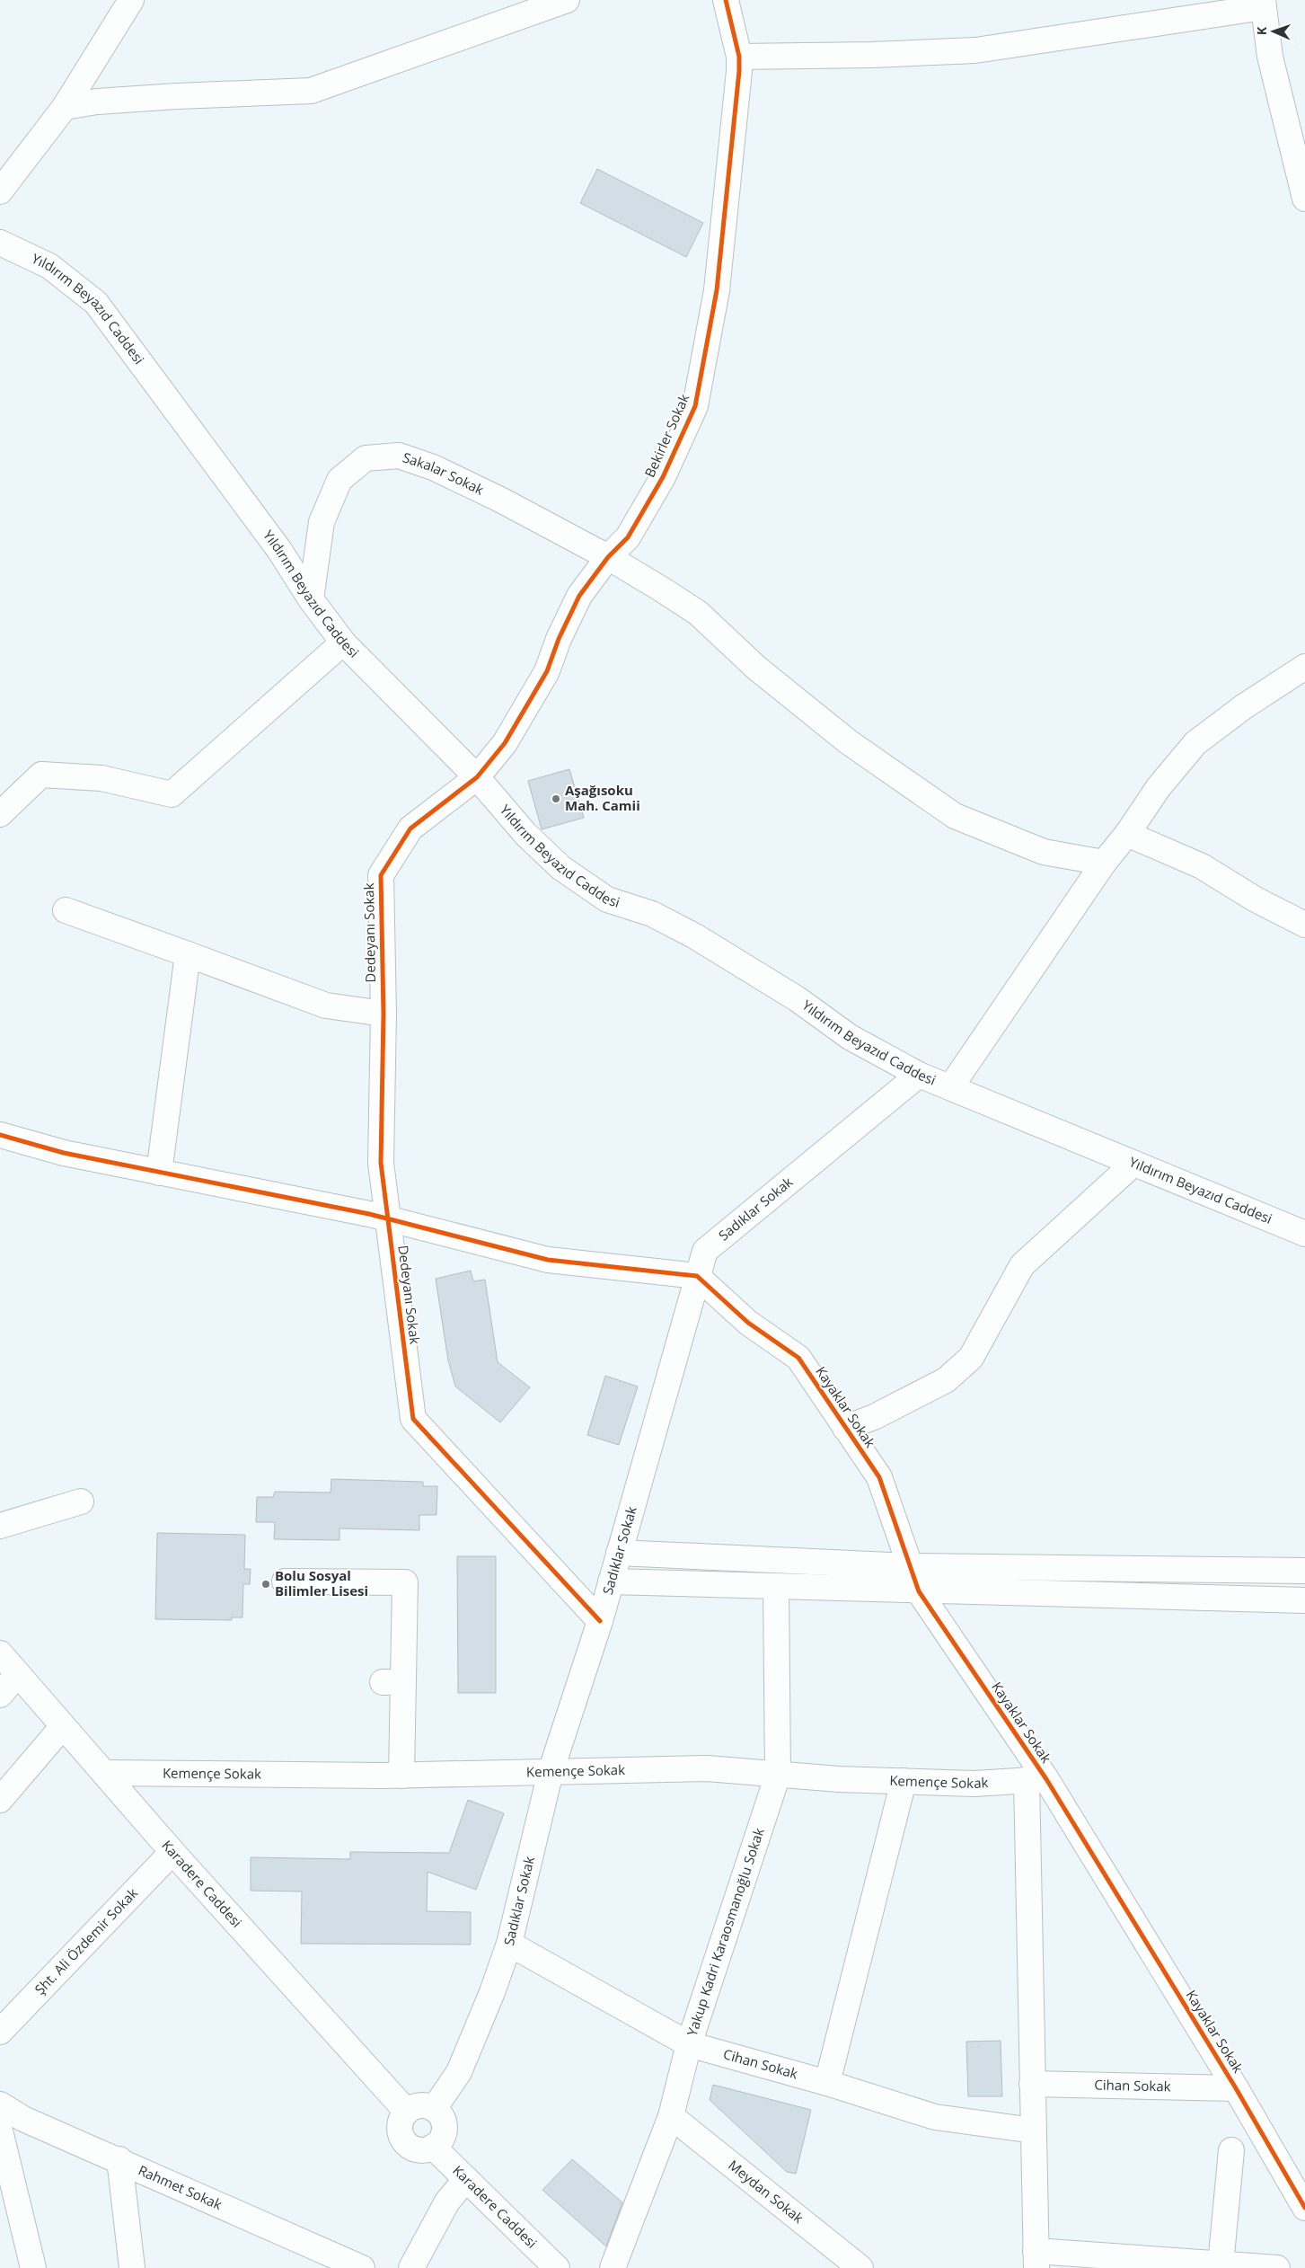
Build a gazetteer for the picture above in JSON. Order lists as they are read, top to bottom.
{
  "streets": {
    "street": [
      "Yıldırım Beyazıd Caddesi",
      "Bekirler Sokak",
      "Sakalar Sokak",
      "Dedeyanı Sokak",
      "Sadıklar Sokak",
      "Kayaklar Sokak",
      "Kemençe Sokak",
      "Karadere Caddesi",
      "Yakup Kadri Karaosmanoğlu Sokak",
      "Şht. Ali Özdemir Sokak",
      "Cihan Sokak",
      "Rahmet Sokak",
      "Meydan Sokak"
    ]
  },
  "crossings": [
    ["Yıldırım Beyazıd Caddesi", "Bekirler Sokak"],
    ["Yıldırım Beyazıd Caddesi", "Sakalar Sokak"],
    ["Yıldırım Beyazıd Caddesi", "Dedeyanı Sokak"],
    ["Yıldırım Beyazıd Caddesi", "Sadıklar Sokak"],
    ["Bekirler Sokak", "Sakalar Sokak"],
    ["Bekirler Sokak", "Dedeyanı Sokak"],
    ["Dedeyanı Sokak", "Sadıklar Sokak"],
    ["Sadıklar Sokak", "Kayaklar Sokak"],
    ["Sadıklar Sokak", "Kemençe Sokak"],
    ["Sadıklar Sokak", "Karadere Caddesi"],
    ["Sadıklar Sokak", "Cihan Sokak"],
    ["Kayaklar Sokak", "Kemençe Sokak"],
    ["Kayaklar Sokak", "Cihan Sokak"],
    ["Kemençe Sokak", "Karadere Caddesi"],
    ["Kemençe Sokak", "Yakup Kadri Karaosmanoğlu Sokak"],
    ["Karadere Caddesi", "Şht. Ali Özdemir Sokak"],
    ["Yakup Kadri Karaosmanoğlu Sokak", "Cihan Sokak"],
    ["Yakup Kadri Karaosmanoğlu Sokak", "Meydan Sokak"]
  ],
  "places": ["Aşağısoku Mah. Camii", "Bolu Sosyal Bilimler Lisesi"],
  "north": "left"
}
